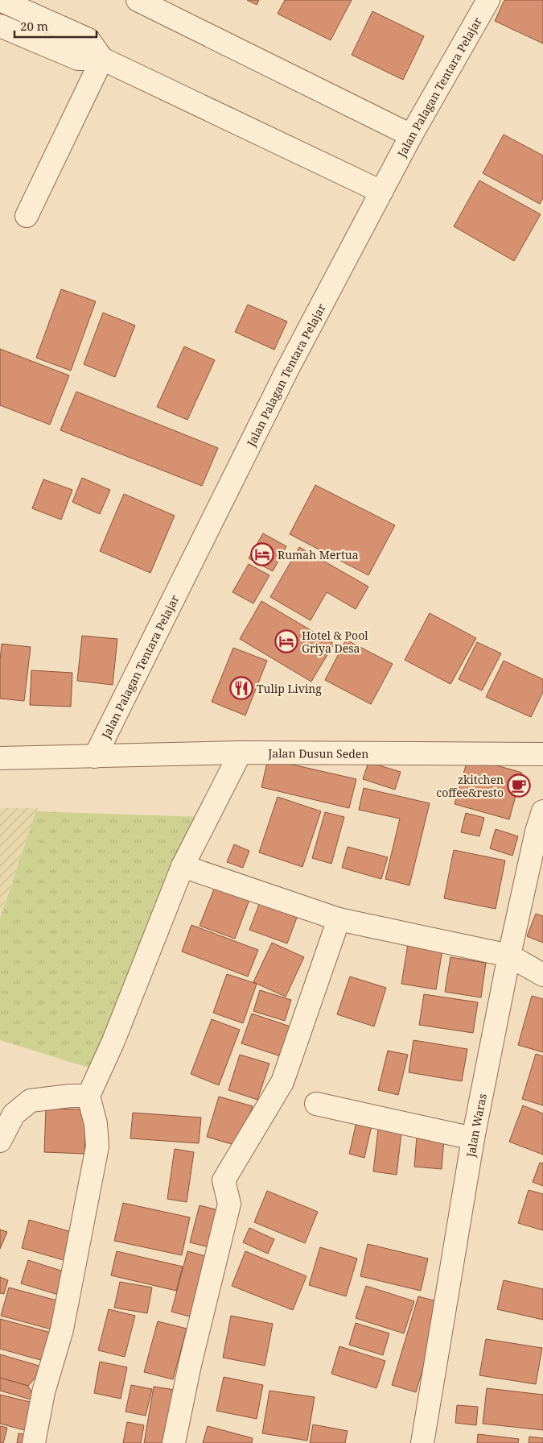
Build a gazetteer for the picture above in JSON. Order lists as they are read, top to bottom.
{
  "streets": {
    "street": ["Jalan Palagan Tentara Pelajar", "Jalan Dusun Seden", "Jalan Waras"]
  },
  "crossings": [
    ["Jalan Palagan Tentara Pelajar", "Jalan Dusun Seden"]
  ],
  "places": {
    "hotel": ["Rumah Mertua", "Hotel & Pool Griya Desa"],
    "restaurant": ["Tulip Living"],
    "cafe": ["zkitchen coffee&resto"]
  },
  "scale_bar": "20 m"
}
